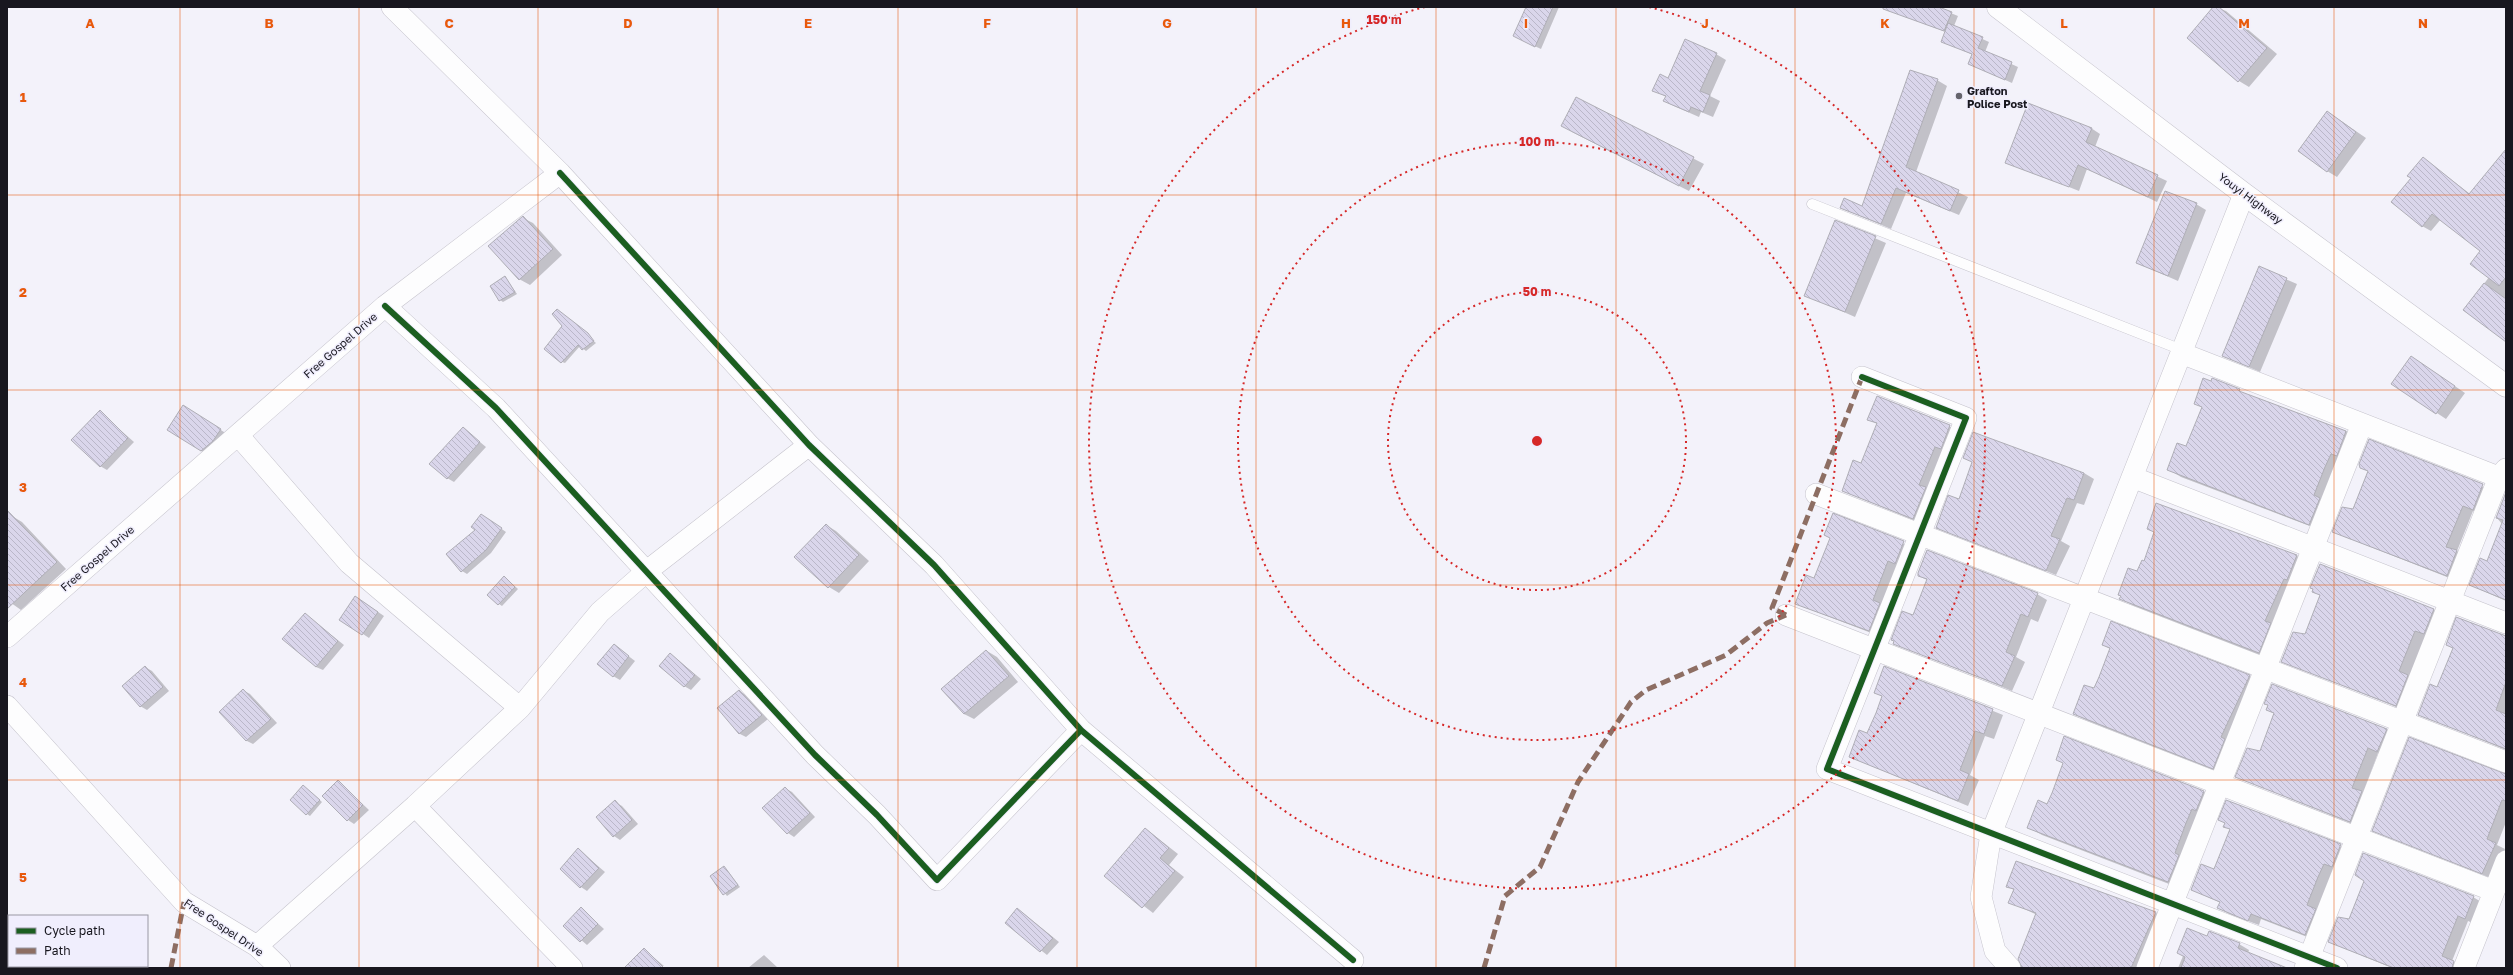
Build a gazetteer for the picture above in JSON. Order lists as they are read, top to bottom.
{
  "streets": {
    "main road": ["Youyi Highway"],
    "street": ["Free Gospel Drive"]
  },
  "places": ["Grafton Police Post"],
  "legend": ["Cycle path", "Path"],
  "grid": {
    "columns": [
      "A",
      "B",
      "C",
      "D",
      "E",
      "F",
      "G",
      "H",
      "I",
      "J",
      "K",
      "L",
      "M",
      "N"
    ],
    "rows": [
      "1",
      "2",
      "3",
      "4",
      "5"
    ]
  },
  "rings": ["150 m", "100 m", "50 m"]
}
